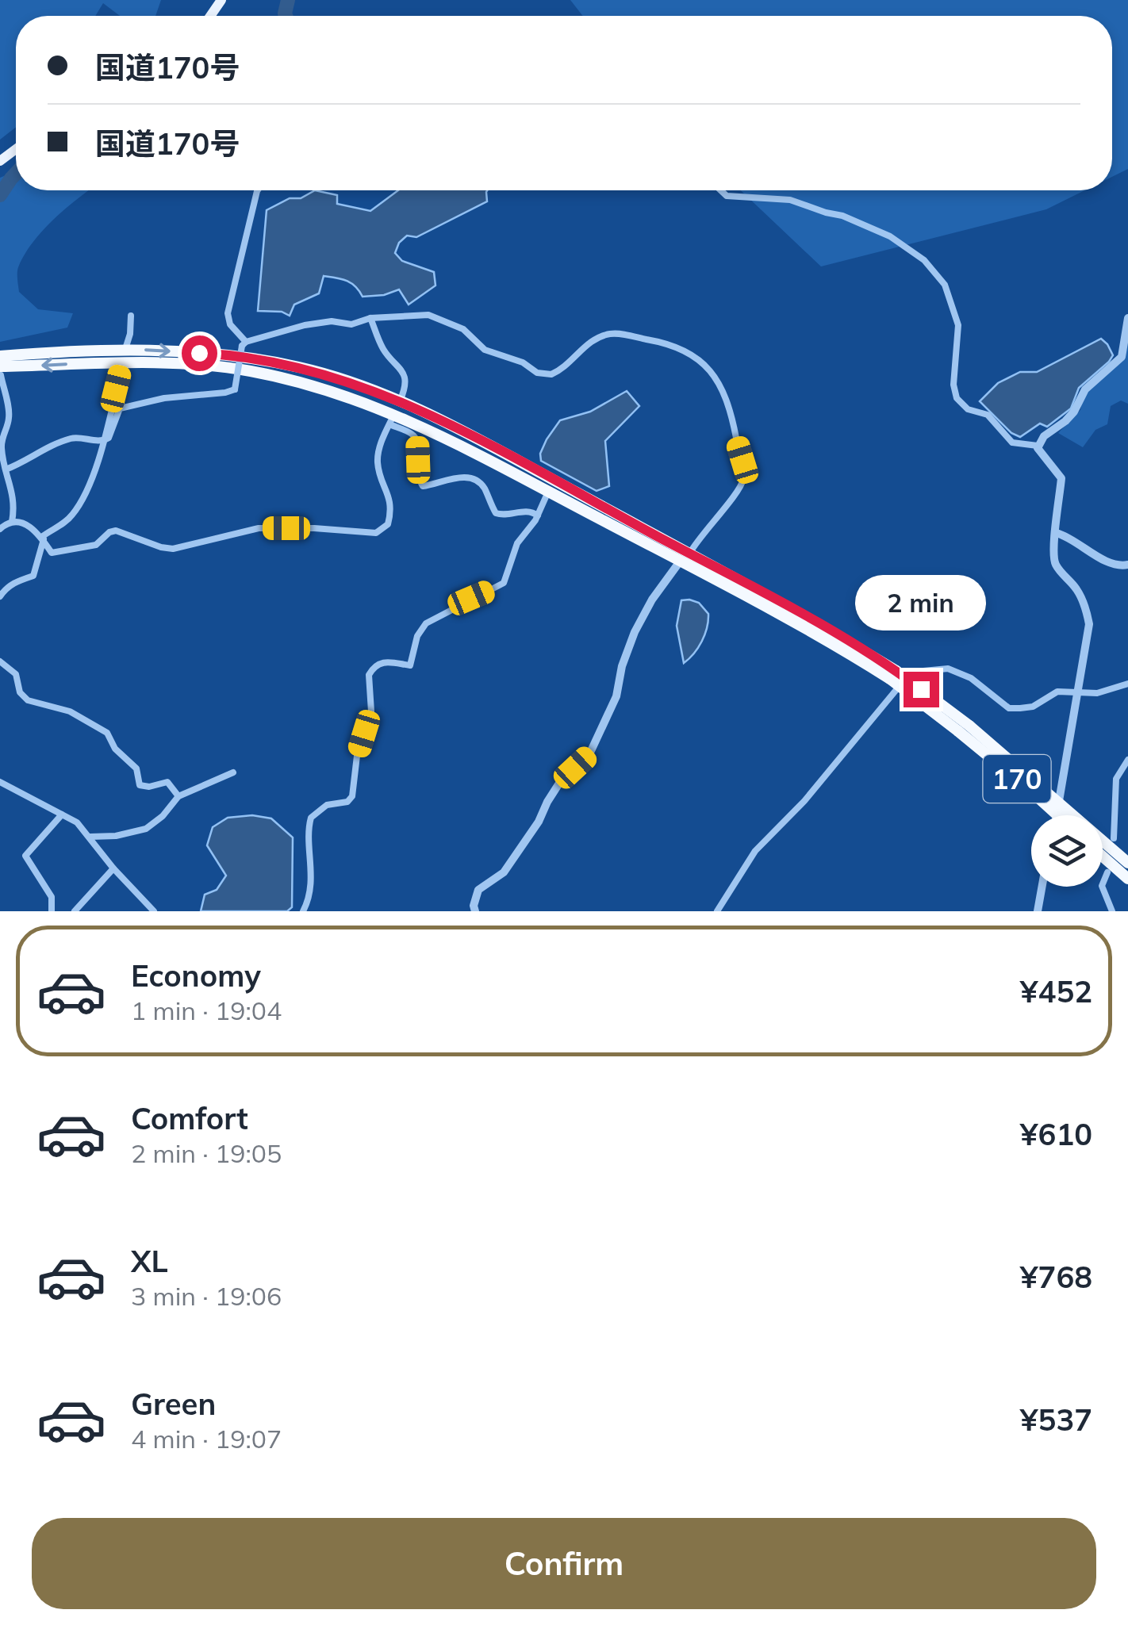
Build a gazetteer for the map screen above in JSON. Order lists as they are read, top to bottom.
{
  "streets": {
    "highway": ["170"]
  },
  "page": {
    "banner": ["国道170号", "国道170号"],
    "bubble": "2 min",
    "list": [
      {
        "name": "Economy",
        "note": "1 min · 19:04",
        "value": "¥452"
      },
      {
        "name": "Comfort",
        "note": "2 min · 19:05",
        "value": "¥610"
      },
      {
        "name": "XL",
        "note": "3 min · 19:06",
        "value": "¥768"
      },
      {
        "name": "Green",
        "note": "4 min · 19:07",
        "value": "¥537"
      }
    ],
    "buttons": "Confirm"
  }
}
